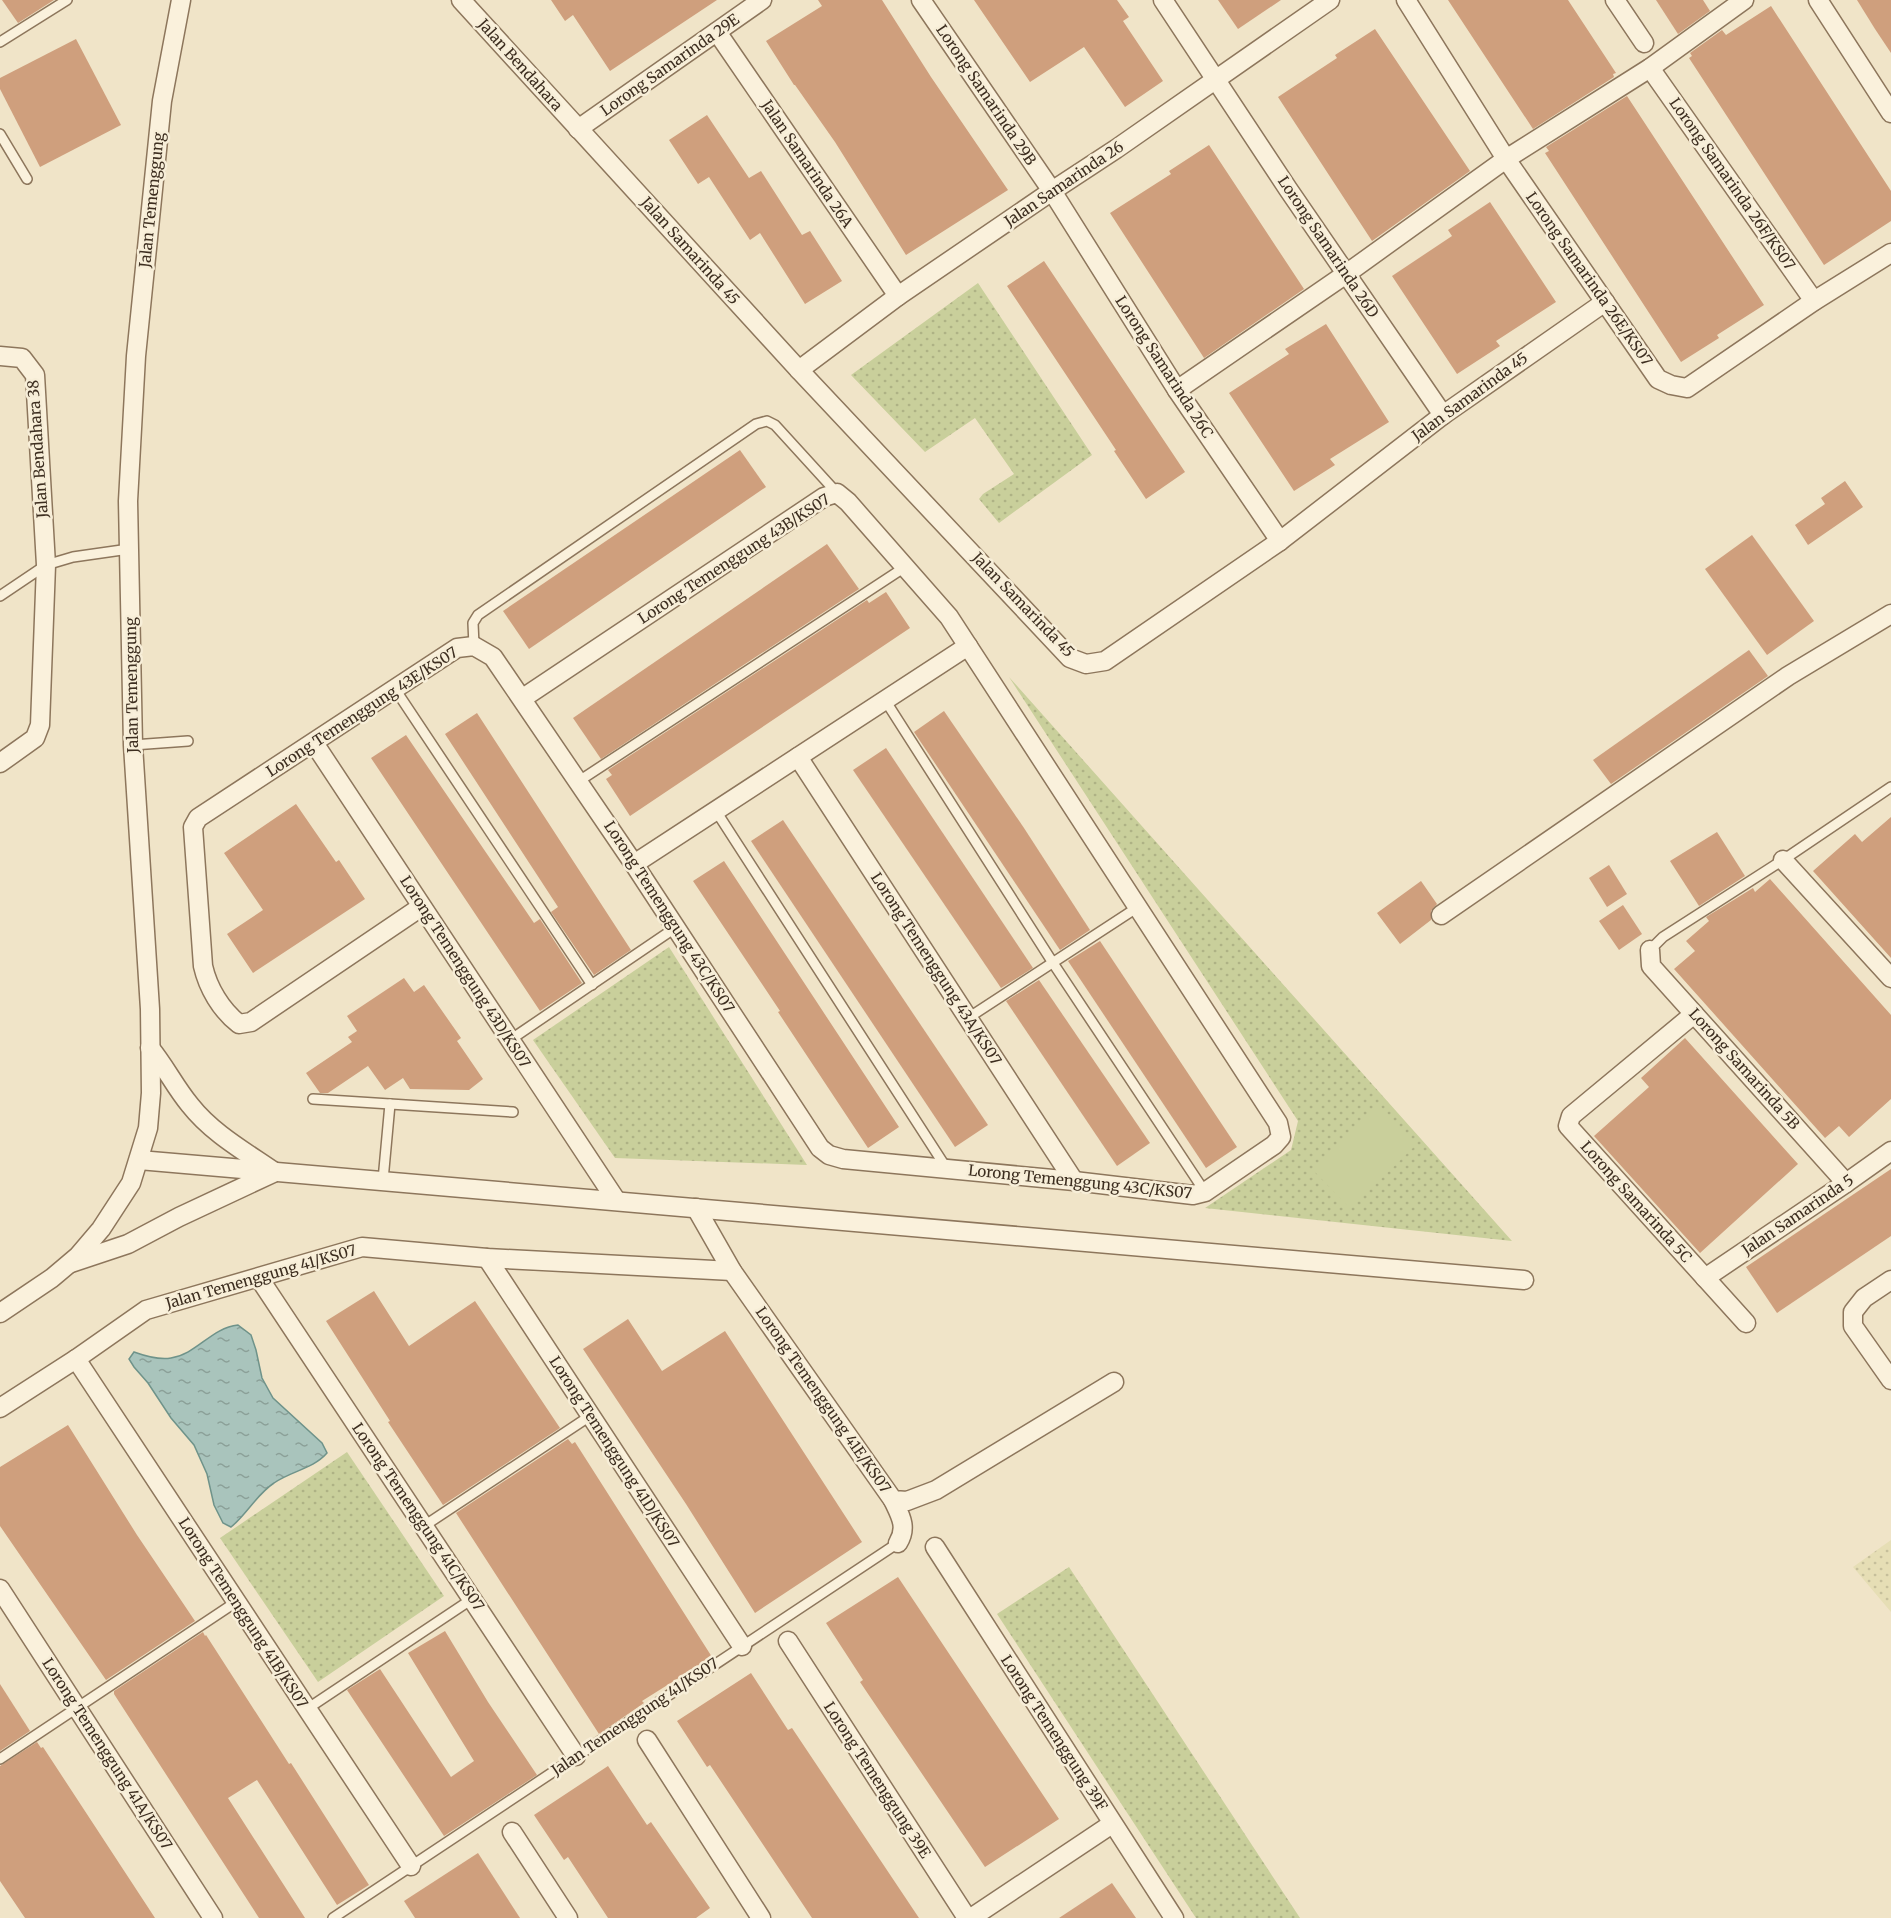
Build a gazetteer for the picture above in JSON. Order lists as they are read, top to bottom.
{
  "streets": {
    "street": [
      "Jalan Bendahara",
      "Lorong Samarinda 29E",
      "Lorong Samarinda 29B",
      "Jalan Samarinda 26A",
      "Jalan Samarinda 26",
      "Lorong Samarinda 26F/KS07",
      "Jalan Temenggung",
      "Lorong Samarinda 26D",
      "Jalan Samarinda 45",
      "Lorong Samarinda 26E/KS07",
      "Lorong Samarinda 26C",
      "Jalan Bendahara 38",
      "Lorong Temenggung 43B/KS07",
      "Lorong Temenggung 43E/KS07",
      "Lorong Temenggung 43C/KS07",
      "Lorong Temenggung 43A/KS07",
      "Lorong Temenggung 43D/KS07",
      "Lorong Samarinda 5B",
      "Lorong Samarinda 5C",
      "Jalan Samarinda 5",
      "Jalan Temenggung 41/KS07",
      "Lorong Temenggung 41E/KS07",
      "Lorong Temenggung 41D/KS07",
      "Lorong Temenggung 41C/KS07",
      "Lorong Temenggung 41B/KS07",
      "Lorong Temenggung 39F",
      "Lorong Temenggung 41A/KS07",
      "Lorong Temenggung 39E"
    ]
  },
  "crossings": [
    ["Jalan Bendahara", "Lorong Samarinda 29E"],
    ["Jalan Bendahara", "Jalan Samarinda 45"],
    ["Lorong Samarinda 29E", "Jalan Samarinda 26A"],
    ["Lorong Samarinda 29E", "Jalan Samarinda 45"],
    ["Lorong Samarinda 29B", "Jalan Samarinda 26"],
    ["Lorong Samarinda 29B", "Lorong Samarinda 26C"],
    ["Jalan Samarinda 26A", "Jalan Samarinda 26"],
    ["Jalan Samarinda 26", "Lorong Samarinda 26D"],
    ["Jalan Samarinda 26", "Jalan Samarinda 45"],
    ["Jalan Samarinda 26", "Lorong Samarinda 26C"],
    ["Lorong Samarinda 26F/KS07", "Lorong Samarinda 26E/KS07"],
    ["Lorong Samarinda 26D", "Jalan Samarinda 45"],
    ["Jalan Samarinda 45", "Lorong Samarinda 26E/KS07"],
    ["Jalan Samarinda 45", "Lorong Samarinda 26C"],
    ["Lorong Temenggung 43B/KS07", "Lorong Temenggung 43E/KS07"],
    ["Lorong Temenggung 43B/KS07", "Lorong Temenggung 43C/KS07"],
    ["Lorong Temenggung 43E/KS07", "Lorong Temenggung 43C/KS07"],
    ["Lorong Temenggung 43E/KS07", "Lorong Temenggung 43D/KS07"],
    ["Lorong Temenggung 43C/KS07", "Lorong Temenggung 43A/KS07"],
    ["Lorong Samarinda 5B", "Lorong Samarinda 5C"],
    ["Lorong Samarinda 5B", "Jalan Samarinda 5"],
    ["Lorong Samarinda 5C", "Jalan Samarinda 5"],
    ["Jalan Temenggung 41/KS07", "Lorong Temenggung 41E/KS07"],
    ["Jalan Temenggung 41/KS07", "Lorong Temenggung 41D/KS07"],
    ["Jalan Temenggung 41/KS07", "Lorong Temenggung 41C/KS07"],
    ["Jalan Temenggung 41/KS07", "Lorong Temenggung 41B/KS07"]
  ]
}
